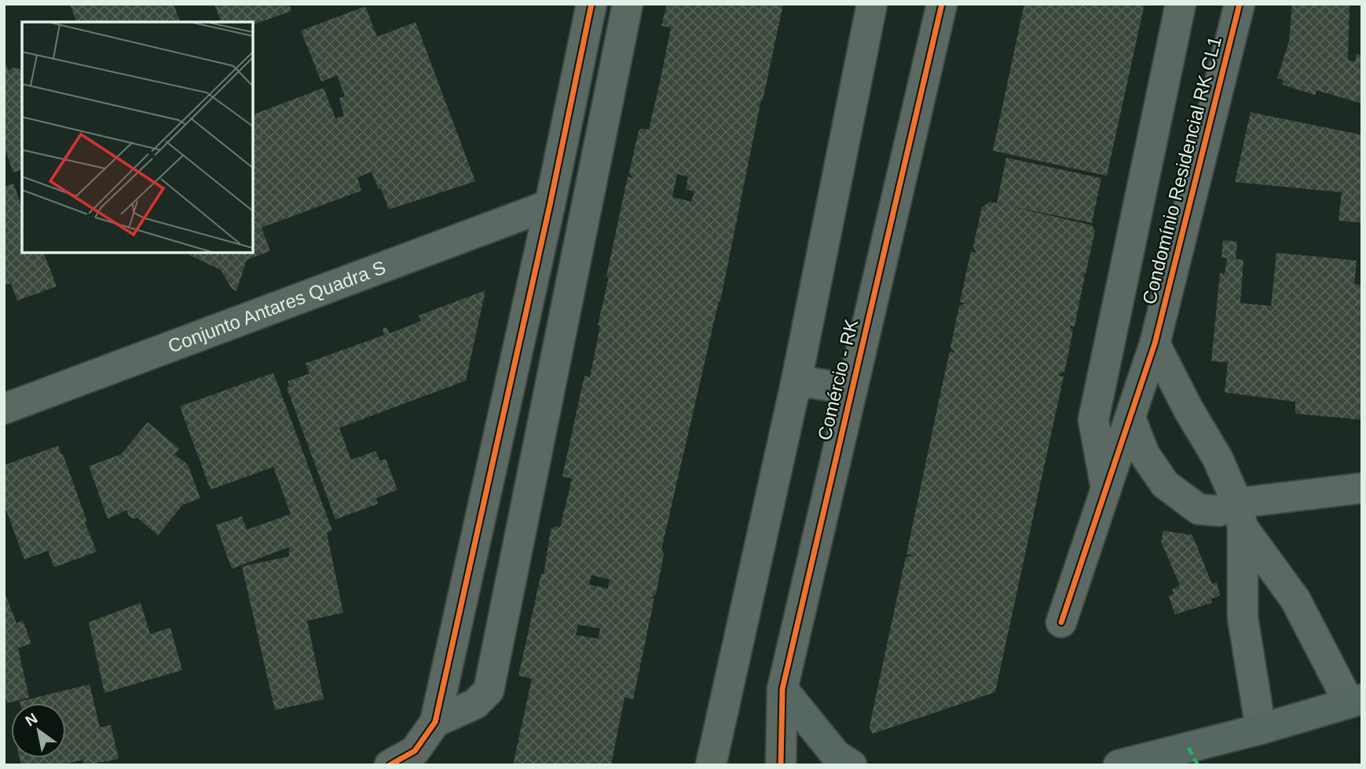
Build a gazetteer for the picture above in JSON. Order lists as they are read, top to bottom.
{
  "streets": {
    "street": ["Condomínio Residencial RK CL1", "Conjunto Antares Quadra S", "Comércio - RK"]
  },
  "north": "top left"
}
